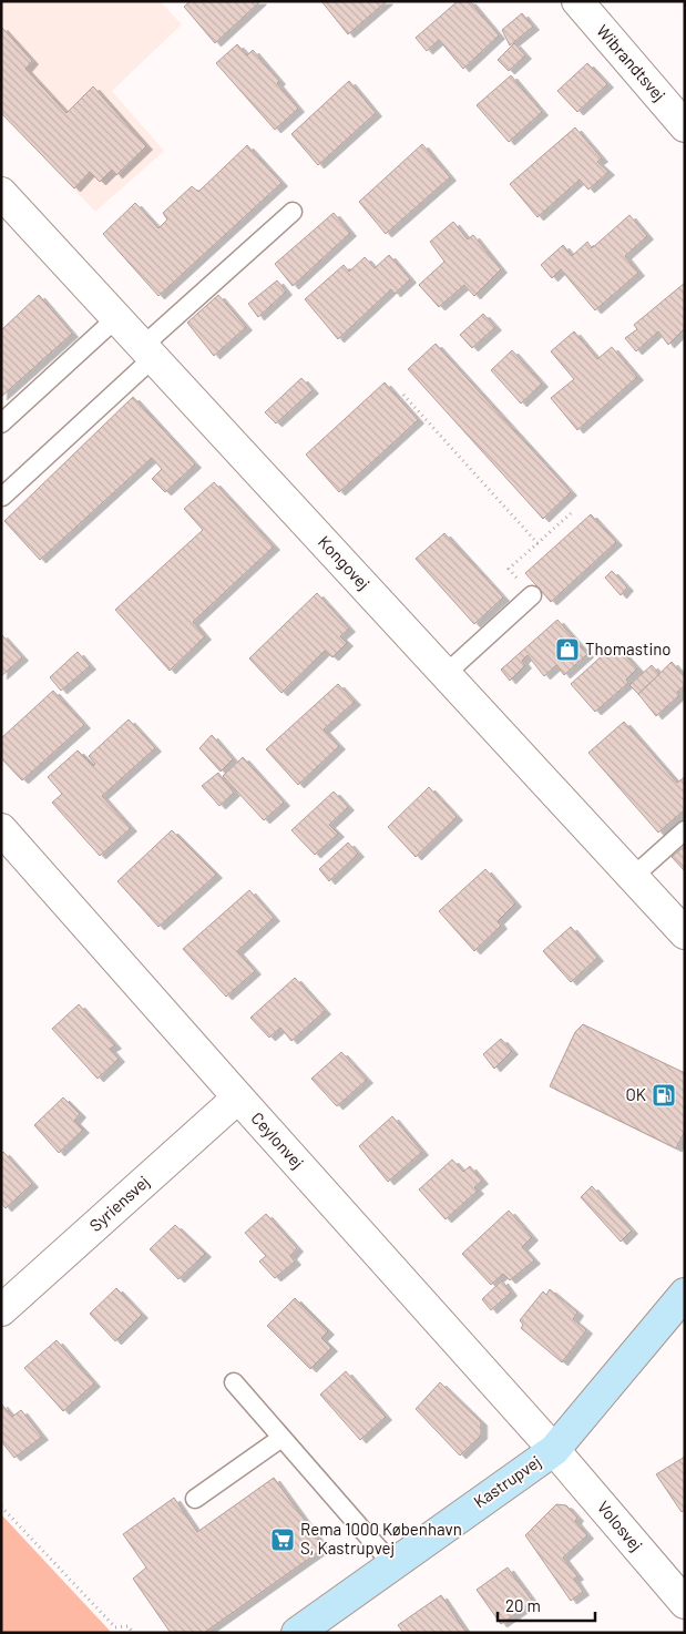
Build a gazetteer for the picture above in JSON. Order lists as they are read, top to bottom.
{
  "streets": {
    "street": [
      "Wibrandtsvej",
      "Kongovej",
      "Ceylonvej",
      "Syriensvej",
      "Kastrupvej",
      "Volosvej"
    ]
  },
  "crossings": [
    ["Ceylonvej", "Syriensvej"],
    ["Ceylonvej", "Kastrupvej"],
    ["Ceylonvej", "Volosvej"],
    ["Kastrupvej", "Volosvej"]
  ],
  "places": {
    "shop": ["Thomastino"],
    "fuel station": ["OK"],
    "supermarket": ["Rema 1000 København S, Kastrupvej"]
  },
  "scale_bar": "20 m"
}
